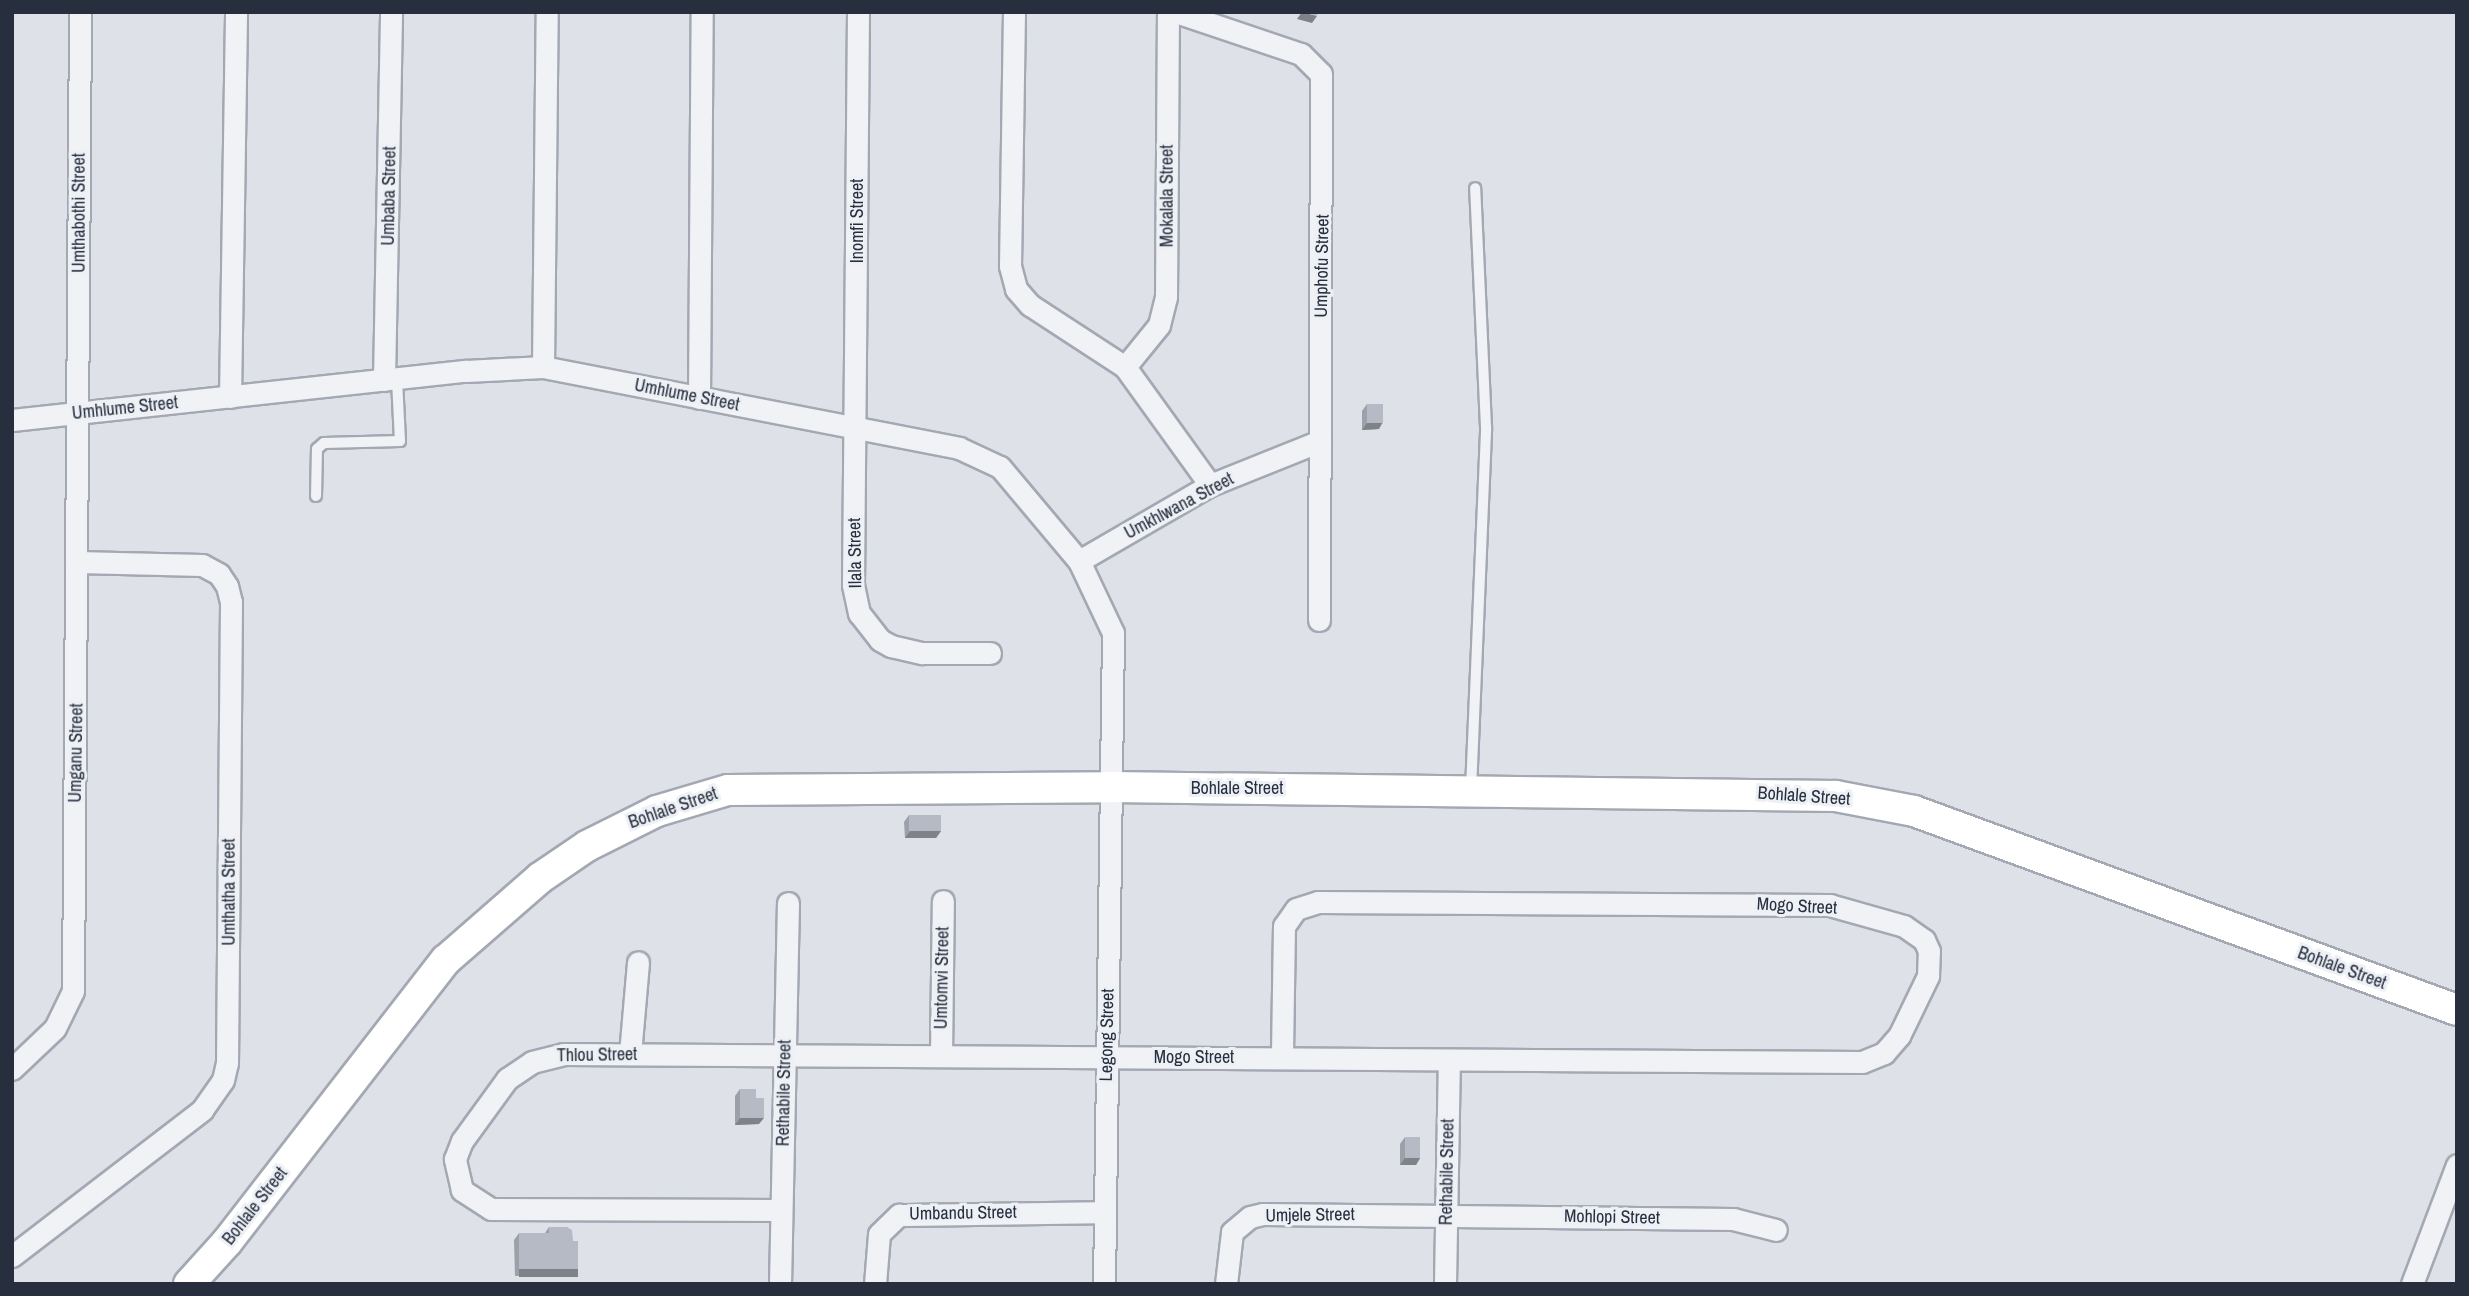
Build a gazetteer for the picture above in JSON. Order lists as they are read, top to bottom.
{
  "streets": {
    "street": [
      "Umbaba Street",
      "Mokalala Street",
      "Umthabothi Street",
      "Inomfi Street",
      "Umphofu Street",
      "Umhlume Street",
      "Umkhlwana Street",
      "Ilala Street",
      "Umganu Street",
      "Bohlale Street",
      "Umthatha Street",
      "Mogo Street",
      "Umtomvi Street",
      "Legong Street",
      "Thlou Street",
      "Rethabile Street",
      "Umbandu Street",
      "Umjele Street",
      "Mohlopi Street"
    ]
  },
  "crossings": [
    ["Umbaba Street", "Umhlume Street"],
    ["Umthabothi Street", "Umhlume Street"],
    ["Umthabothi Street", "Umganu Street"],
    ["Inomfi Street", "Umhlume Street"],
    ["Inomfi Street", "Ilala Street"],
    ["Umphofu Street", "Umkhlwana Street"],
    ["Umhlume Street", "Umkhlwana Street"],
    ["Umhlume Street", "Ilala Street"],
    ["Umhlume Street", "Umganu Street"],
    ["Umhlume Street", "Bohlale Street"],
    ["Umhlume Street", "Legong Street"],
    ["Umganu Street", "Umthatha Street"],
    ["Bohlale Street", "Legong Street"],
    ["Mogo Street", "Legong Street"],
    ["Mogo Street", "Thlou Street"],
    ["Mogo Street", "Rethabile Street"],
    ["Umtomvi Street", "Thlou Street"],
    ["Legong Street", "Thlou Street"],
    ["Legong Street", "Umbandu Street"],
    ["Thlou Street", "Rethabile Street"],
    ["Rethabile Street", "Umjele Street"],
    ["Rethabile Street", "Mohlopi Street"],
    ["Umjele Street", "Mohlopi Street"]
  ]
}
